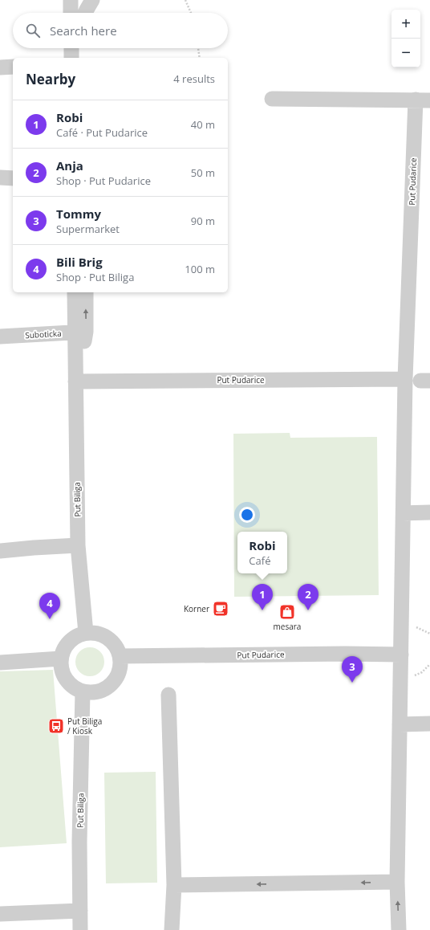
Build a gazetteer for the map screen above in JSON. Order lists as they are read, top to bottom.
{
  "streets": {
    "street": ["Put Pudarice", "Suboticka", "Put Biliga"]
  },
  "crossings": [
    ["Put Pudarice", "Put Biliga"],
    ["Suboticka", "Put Biliga"]
  ],
  "places": {
    "cafe": ["Korner"],
    "shop": ["mesara"],
    "bus stop": ["Put Biliga / Kiosk"]
  },
  "page": {
    "map_buttons": ["+", "−"],
    "search": "Search here",
    "heading": ["Nearby", "4 results"],
    "list": [
      {
        "mark": "1",
        "name": "Robi",
        "note": "Café · Put Pudarice",
        "value": "40 m"
      },
      {
        "mark": "2",
        "name": "Anja",
        "note": "Shop · Put Pudarice",
        "value": "50 m"
      },
      {
        "mark": "3",
        "name": "Tommy",
        "note": "Supermarket",
        "value": "90 m"
      },
      {
        "mark": "4",
        "name": "Bili Brig",
        "note": "Shop · Put Biliga",
        "value": "100 m"
      }
    ],
    "popup": ["Robi", "Café"],
    "pins": [
      "1",
      "2",
      "4",
      "3"
    ]
  }
}
